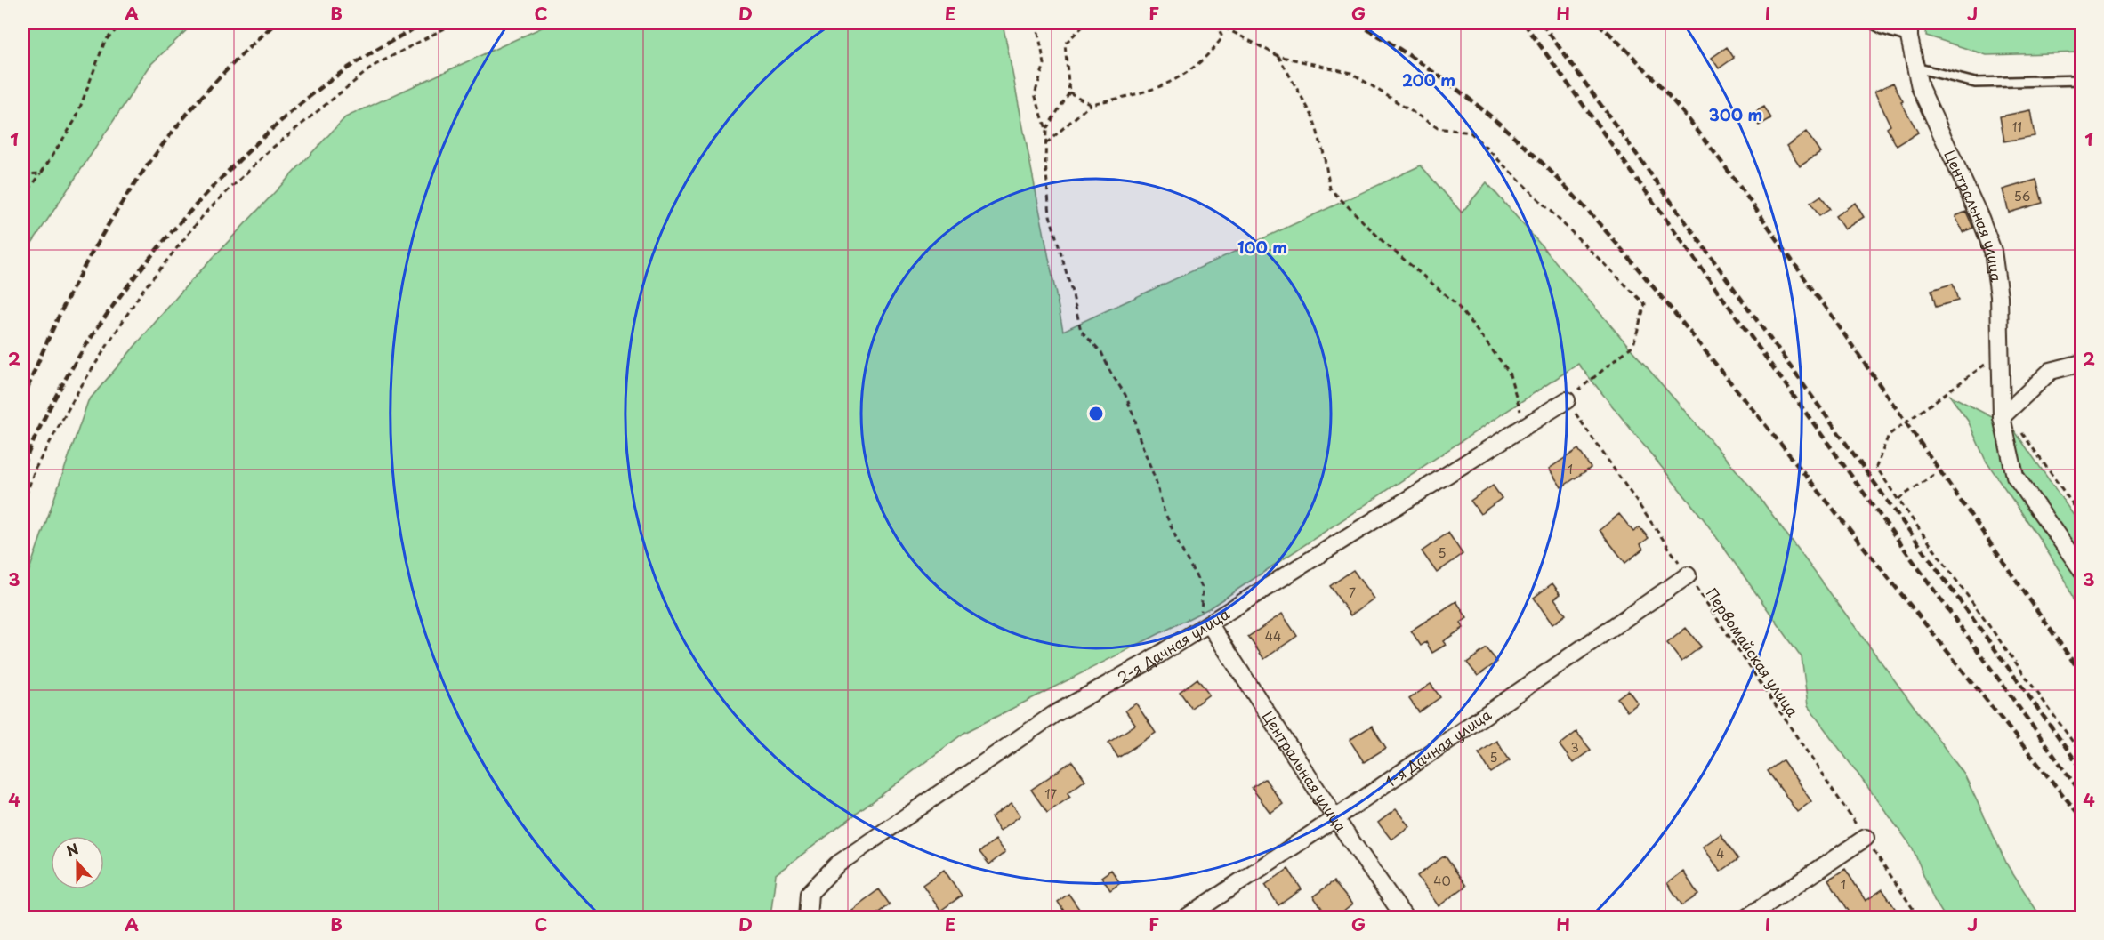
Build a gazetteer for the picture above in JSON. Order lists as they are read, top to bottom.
{
  "streets": {
    "street": ["Центральная улица", "2-я Дачная улица", "1-я Дачная улица"],
    "path": ["Первомайская улица"]
  },
  "crossings": [
    ["Центральная улица", "2-я Дачная улица"],
    ["Центральная улица", "1-я Дачная улица"],
    ["2-я Дачная улица", "Первомайская улица"],
    ["Первомайская улица", "1-я Дачная улица"]
  ],
  "house_numbers": [
    "11",
    "56",
    "1",
    "5",
    "7",
    "44",
    "3",
    "5",
    "17",
    "4",
    "40",
    "1"
  ],
  "north": "top",
  "grid": {
    "columns": [
      "A",
      "B",
      "C",
      "D",
      "E",
      "F",
      "G",
      "H",
      "I",
      "J"
    ],
    "rows": [
      "1",
      "2",
      "3",
      "4"
    ]
  },
  "rings": ["200 m", "300 m", "100 m"]
}
